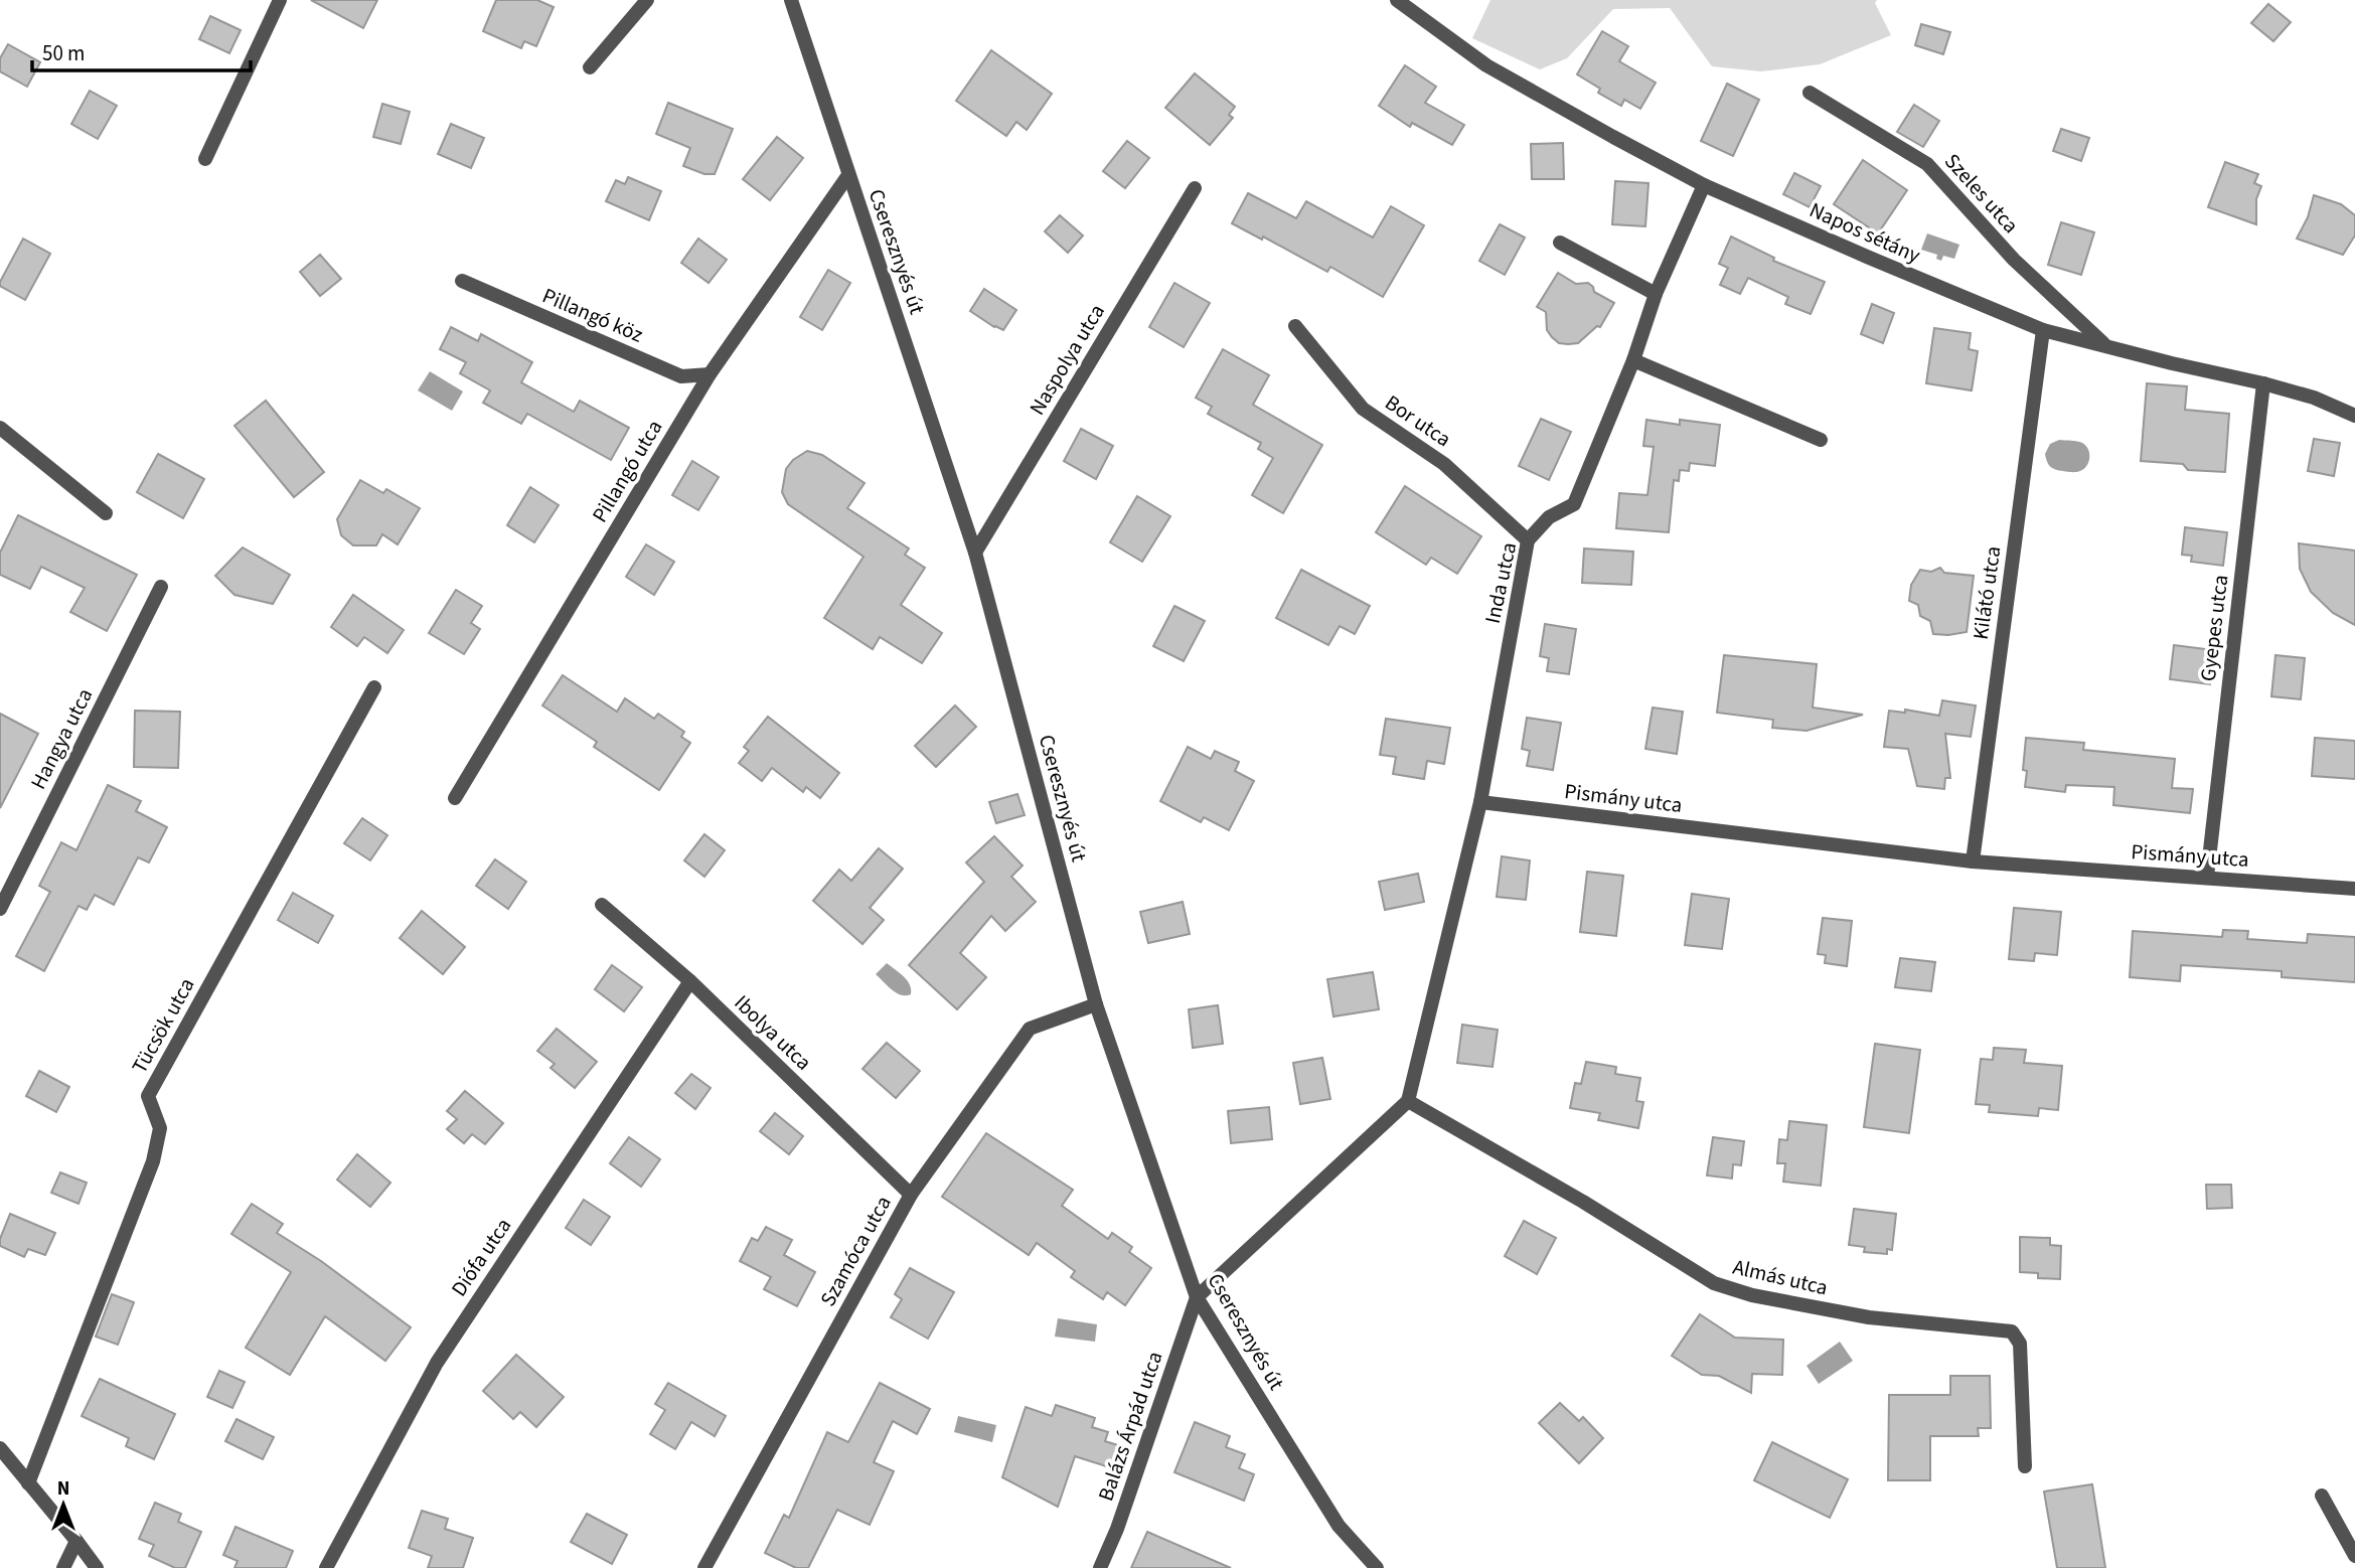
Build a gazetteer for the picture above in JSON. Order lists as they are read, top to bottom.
{
  "streets": {
    "street": [
      "Szeles utca",
      "Napos sétány",
      "Cseresznyés út",
      "Pillangó köz",
      "Naspolya utca",
      "Bor utca",
      "Pillangó utca",
      "Inda utca",
      "Kilátó utca",
      "Gyepes utca",
      "Hangya utca",
      "Pismány utca",
      "Tücsök utca",
      "Ibolya utca",
      "Szamóca utca",
      "Diófa utca",
      "Almás utca",
      "Balázs Árpád utca"
    ]
  },
  "crossings": [
    ["Szeles utca", "Napos sétány"],
    ["Napos sétány", "Inda utca"],
    ["Napos sétány", "Kilátó utca"],
    ["Napos sétány", "Gyepes utca"],
    ["Cseresznyés út", "Naspolya utca"],
    ["Cseresznyés út", "Pillangó utca"],
    ["Cseresznyés út", "Szamóca utca"],
    ["Cseresznyés út", "Balázs Árpád utca"],
    ["Pillangó köz", "Pillangó utca"],
    ["Bor utca", "Inda utca"],
    ["Inda utca", "Pismány utca"],
    ["Kilátó utca", "Pismány utca"],
    ["Gyepes utca", "Pismány utca"],
    ["Ibolya utca", "Szamóca utca"],
    ["Ibolya utca", "Diófa utca"]
  ],
  "scale_bar": "50 m",
  "north": "top"
}
